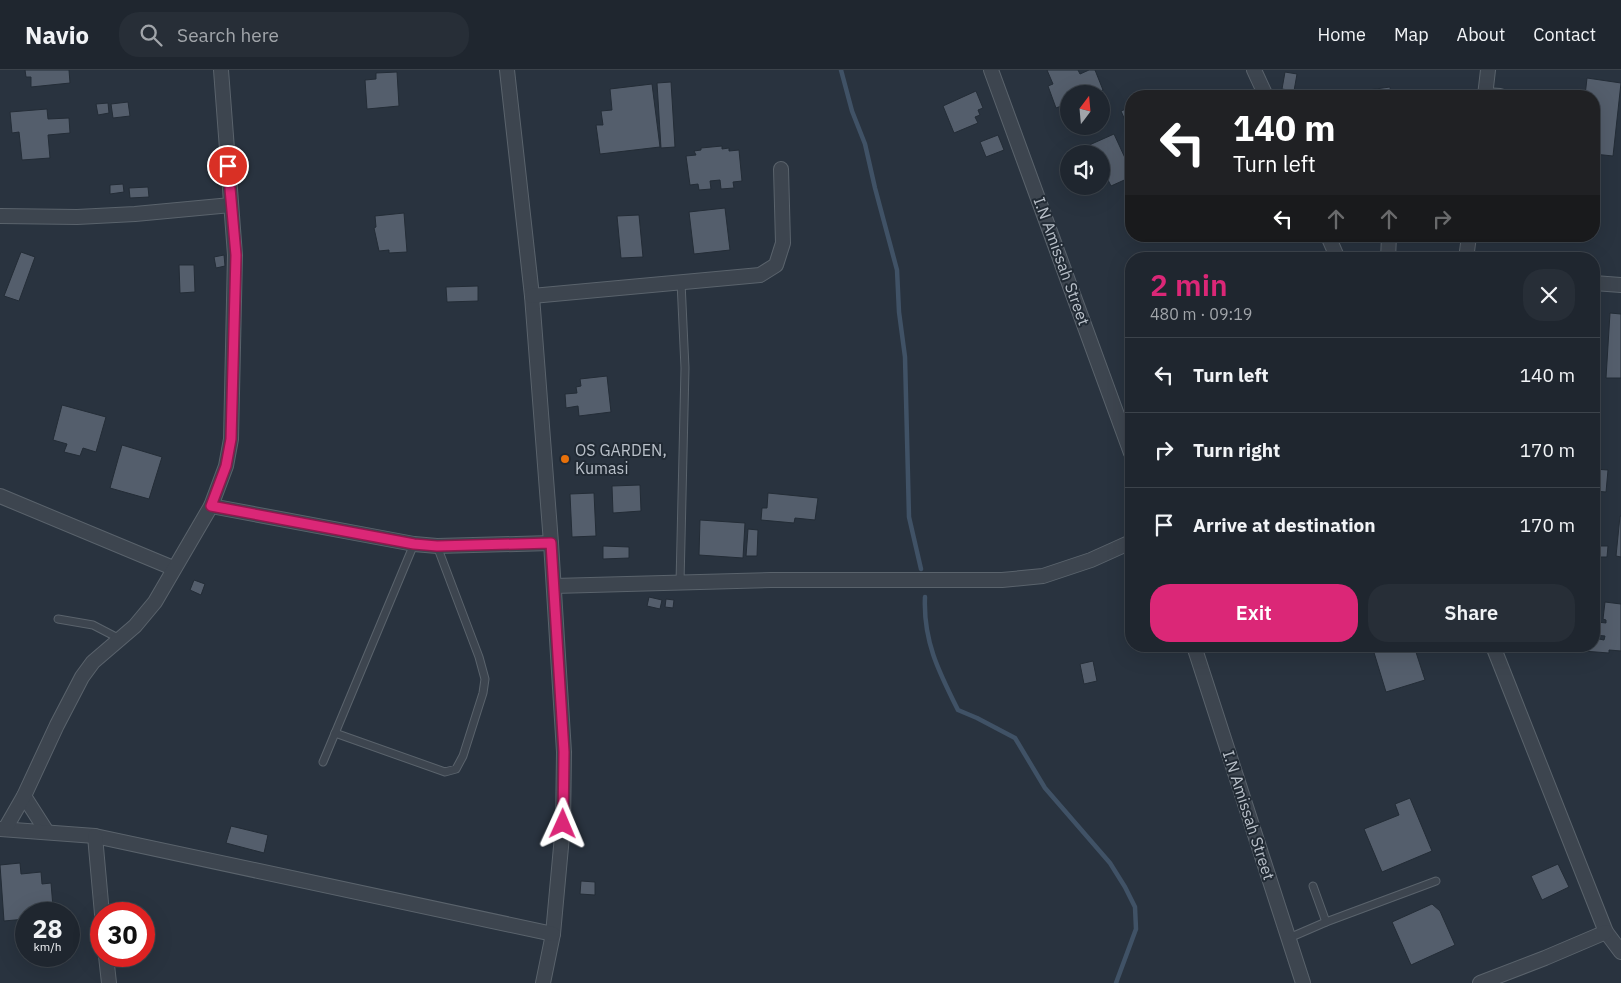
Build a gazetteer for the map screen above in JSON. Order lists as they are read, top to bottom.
{
  "streets": {
    "street": ["I.N Amissah Street"]
  },
  "places": ["OS GARDEN, Kumasi"],
  "north": "top",
  "page": {
    "header": "Navio",
    "search": "Search here",
    "nav": [
      "Home",
      "Map",
      "About",
      "Contact"
    ],
    "turn": ["140 m", "Turn left"],
    "heading": ["2 min", "480 m · 09:19"],
    "list": [
      {
        "name": "Turn left",
        "value": "140 m"
      },
      {
        "name": "Turn right",
        "value": "170 m"
      },
      {
        "name": "Arrive at destination",
        "value": "170 m"
      }
    ],
    "buttons": ["Exit", "Share"],
    "speed": "28 km/h",
    "limit": "30"
  }
}
